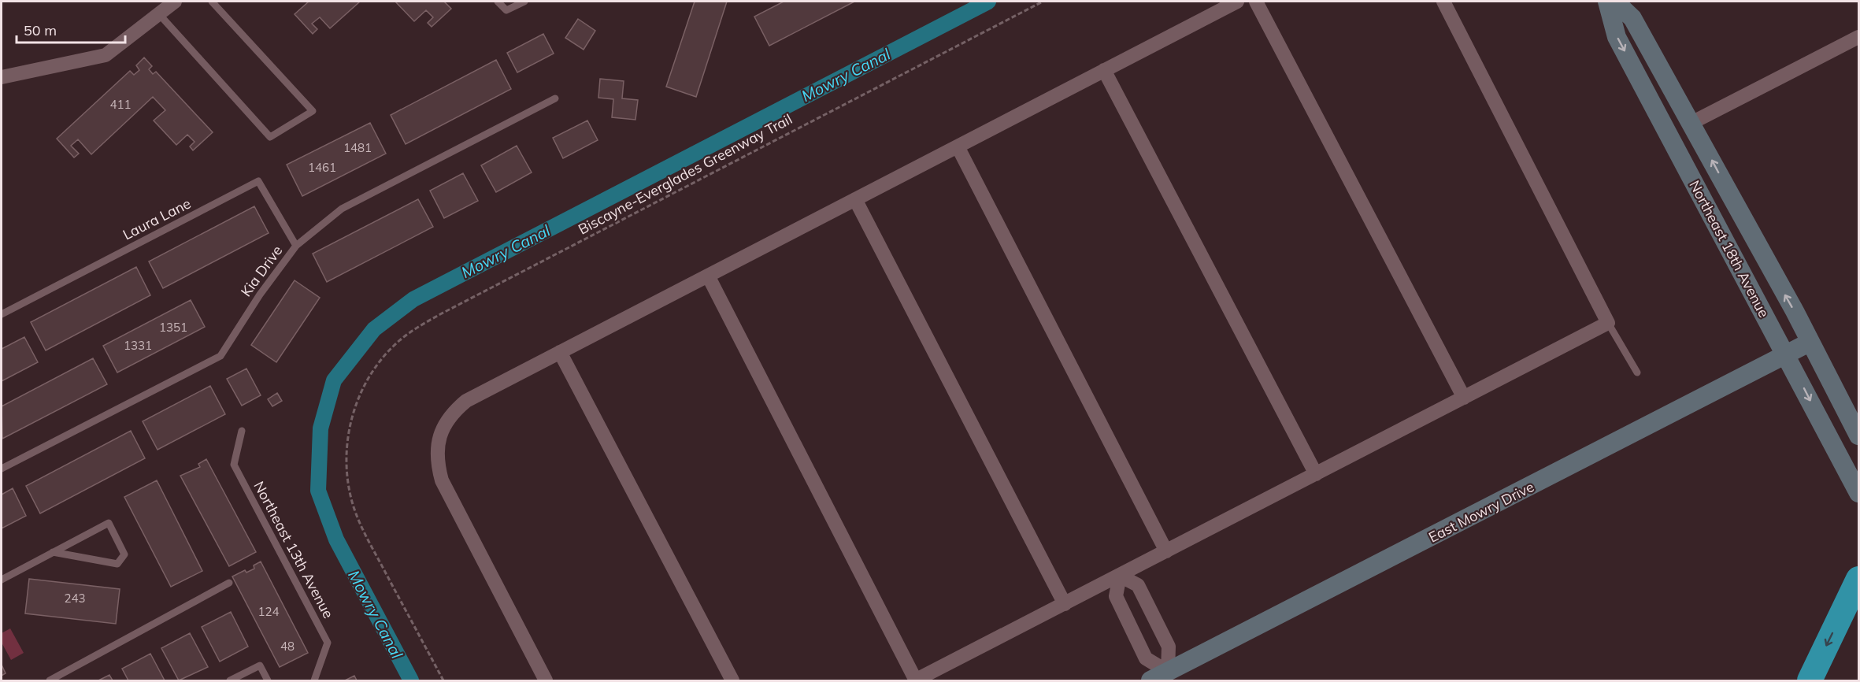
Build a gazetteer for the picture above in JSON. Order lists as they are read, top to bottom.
{
  "streets": {
    "street": ["Northeast 18th Avenue", "East Mowry Drive"],
    "lane": ["Laura Lane", "Kia Drive", "Northeast 13th Avenue"],
    "path": ["Biscayne-Everglades Greenway Trail"]
  },
  "crossings": [
    ["Laura Lane", "Kia Drive"],
    ["Northeast 18th Avenue", "East Mowry Drive"]
  ],
  "water": ["Mowry Canal"],
  "house_numbers": [
    "411",
    "1481",
    "1461",
    "1351",
    "1331",
    "243",
    "124",
    "48"
  ],
  "scale_bar": "50 m"
}
